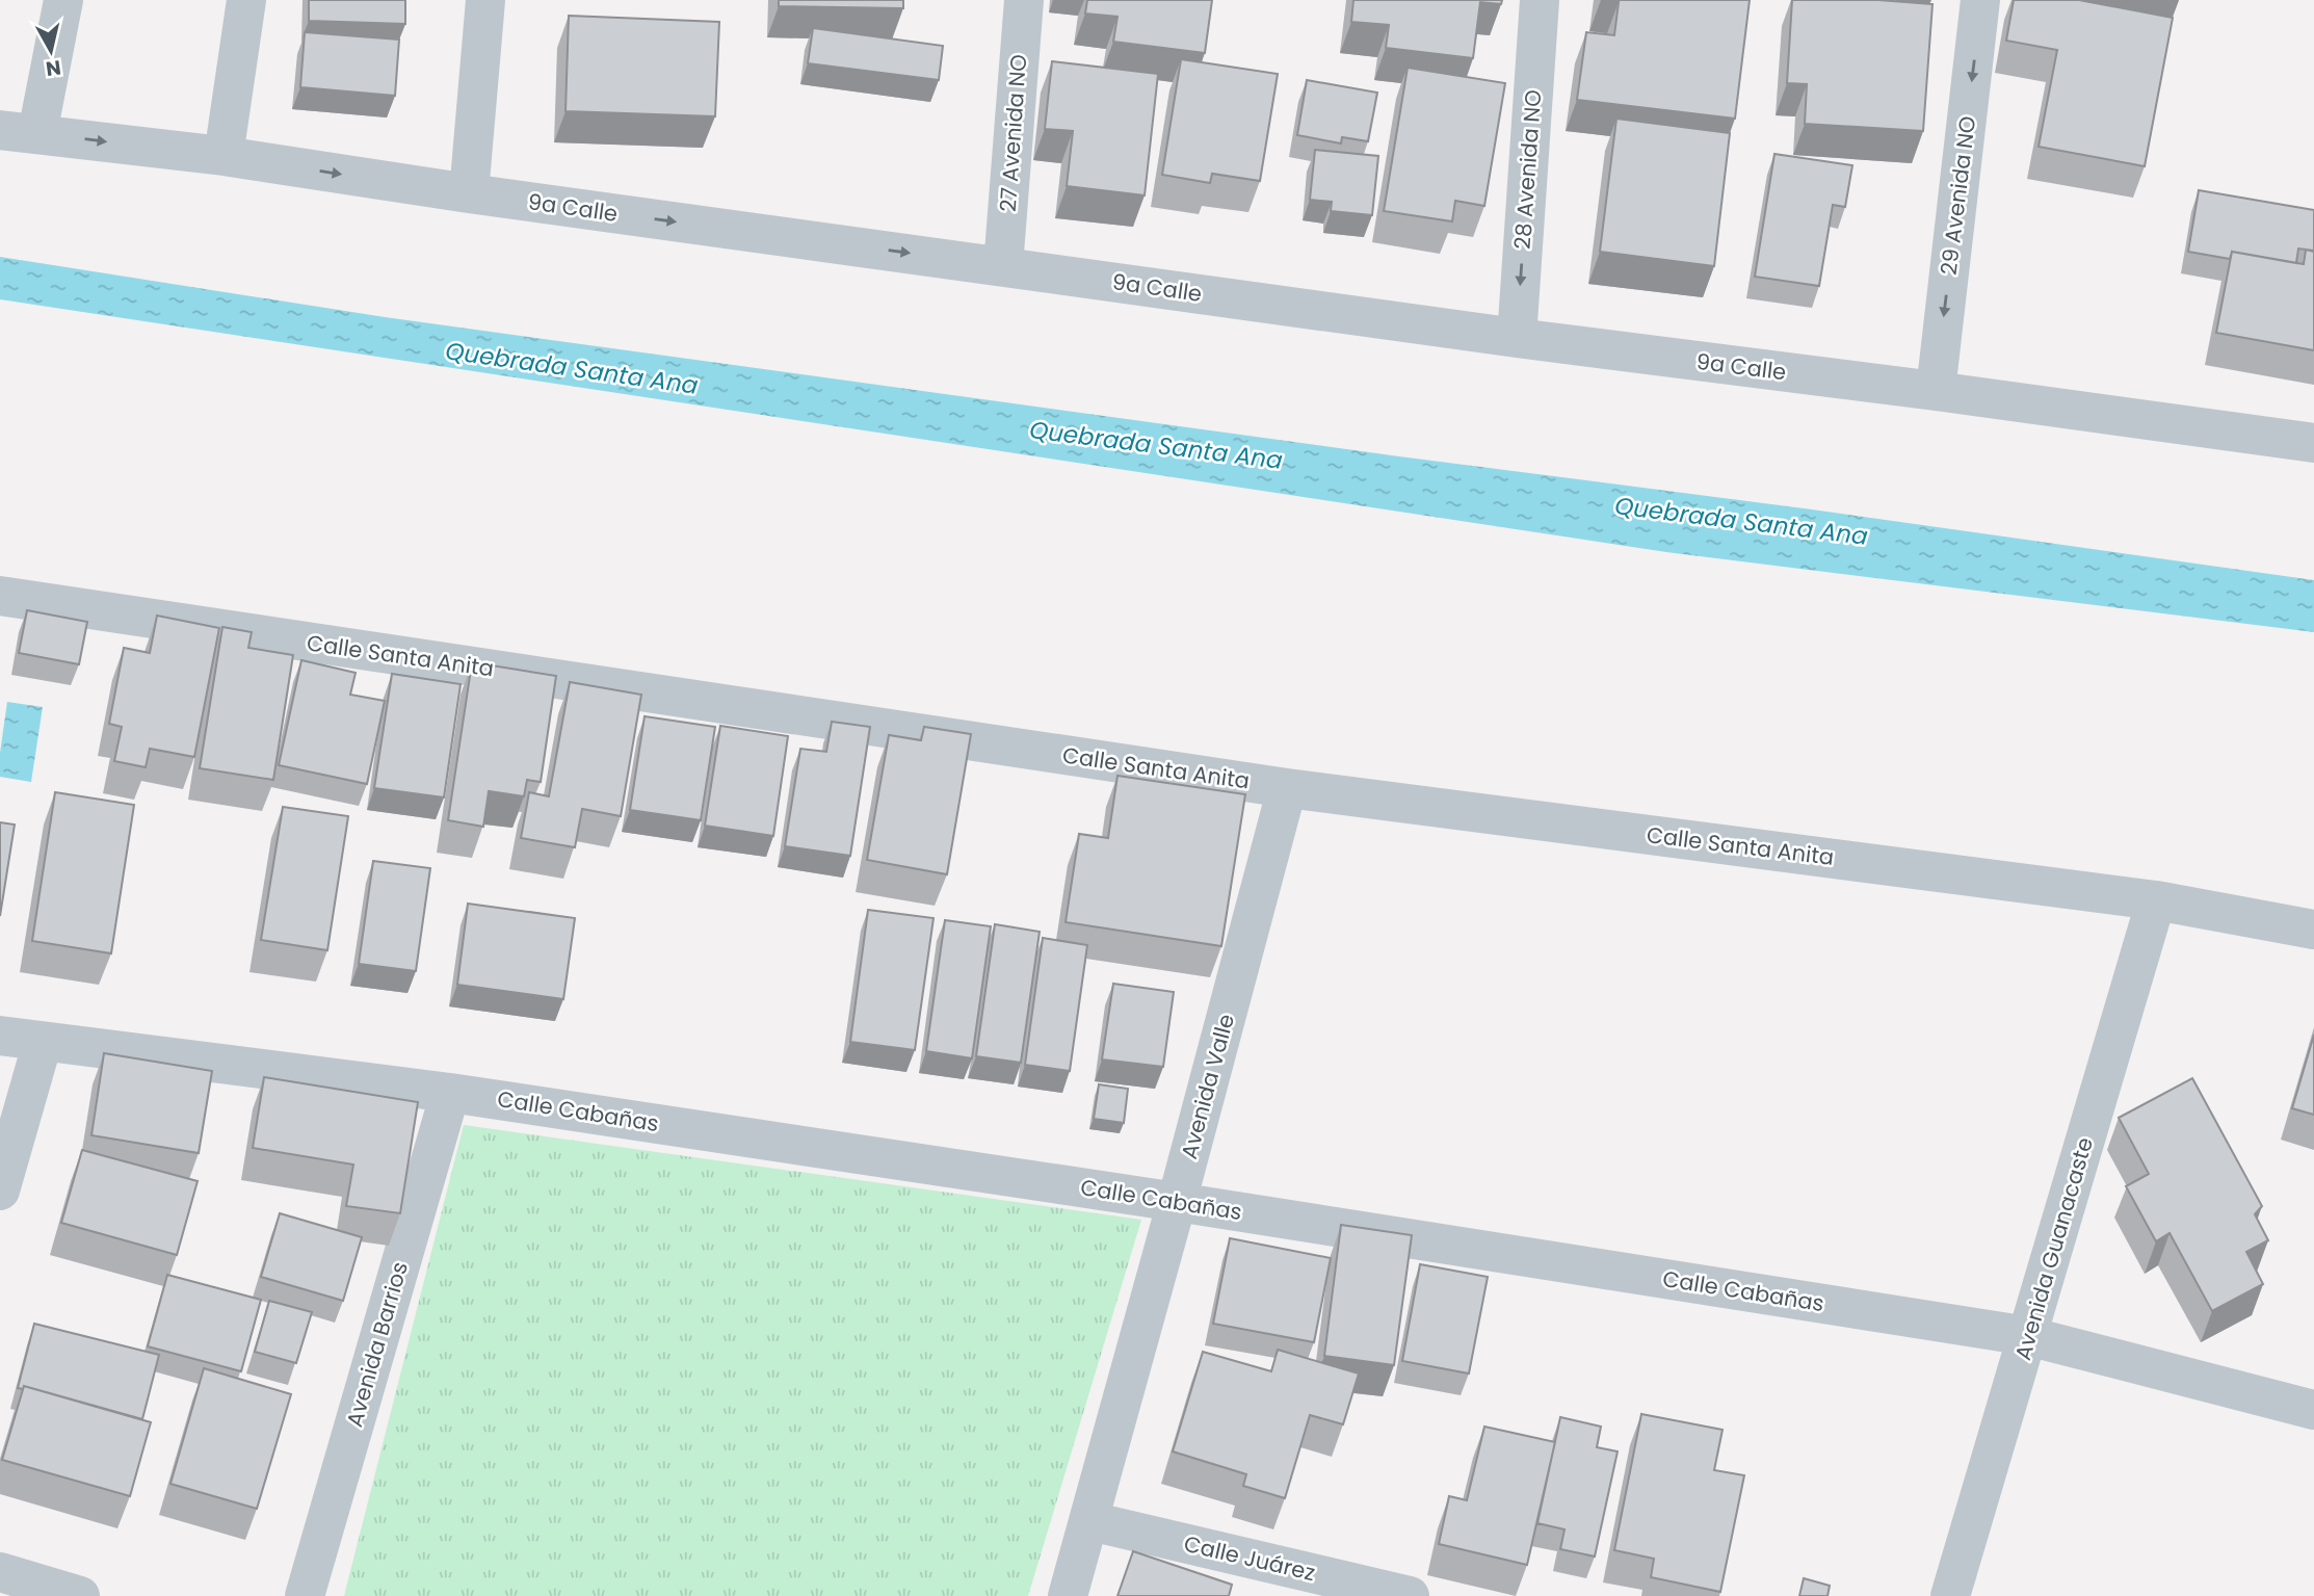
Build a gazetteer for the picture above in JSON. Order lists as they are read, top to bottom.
{
  "streets": {
    "street": [
      "27 Avenida NO",
      "28 Avenida NO",
      "29 Avenida NO",
      "9a Calle",
      "Calle Santa Anita",
      "Avenida Valle",
      "Calle Cabañas",
      "Avenida Guanacaste",
      "Avenida Barrios",
      "Calle Juárez"
    ]
  },
  "crossings": [
    ["27 Avenida NO", "9a Calle"],
    ["28 Avenida NO", "9a Calle"],
    ["29 Avenida NO", "9a Calle"],
    ["Calle Santa Anita", "Avenida Valle"],
    ["Calle Santa Anita", "Avenida Guanacaste"],
    ["Avenida Valle", "Calle Cabañas"],
    ["Avenida Valle", "Calle Juárez"],
    ["Calle Cabañas", "Avenida Guanacaste"],
    ["Calle Cabañas", "Avenida Barrios"]
  ],
  "one_way": ["28 Avenida NO", "29 Avenida NO", "9a Calle"],
  "water": ["Quebrada Santa Ana"],
  "north": "bottom"
}
